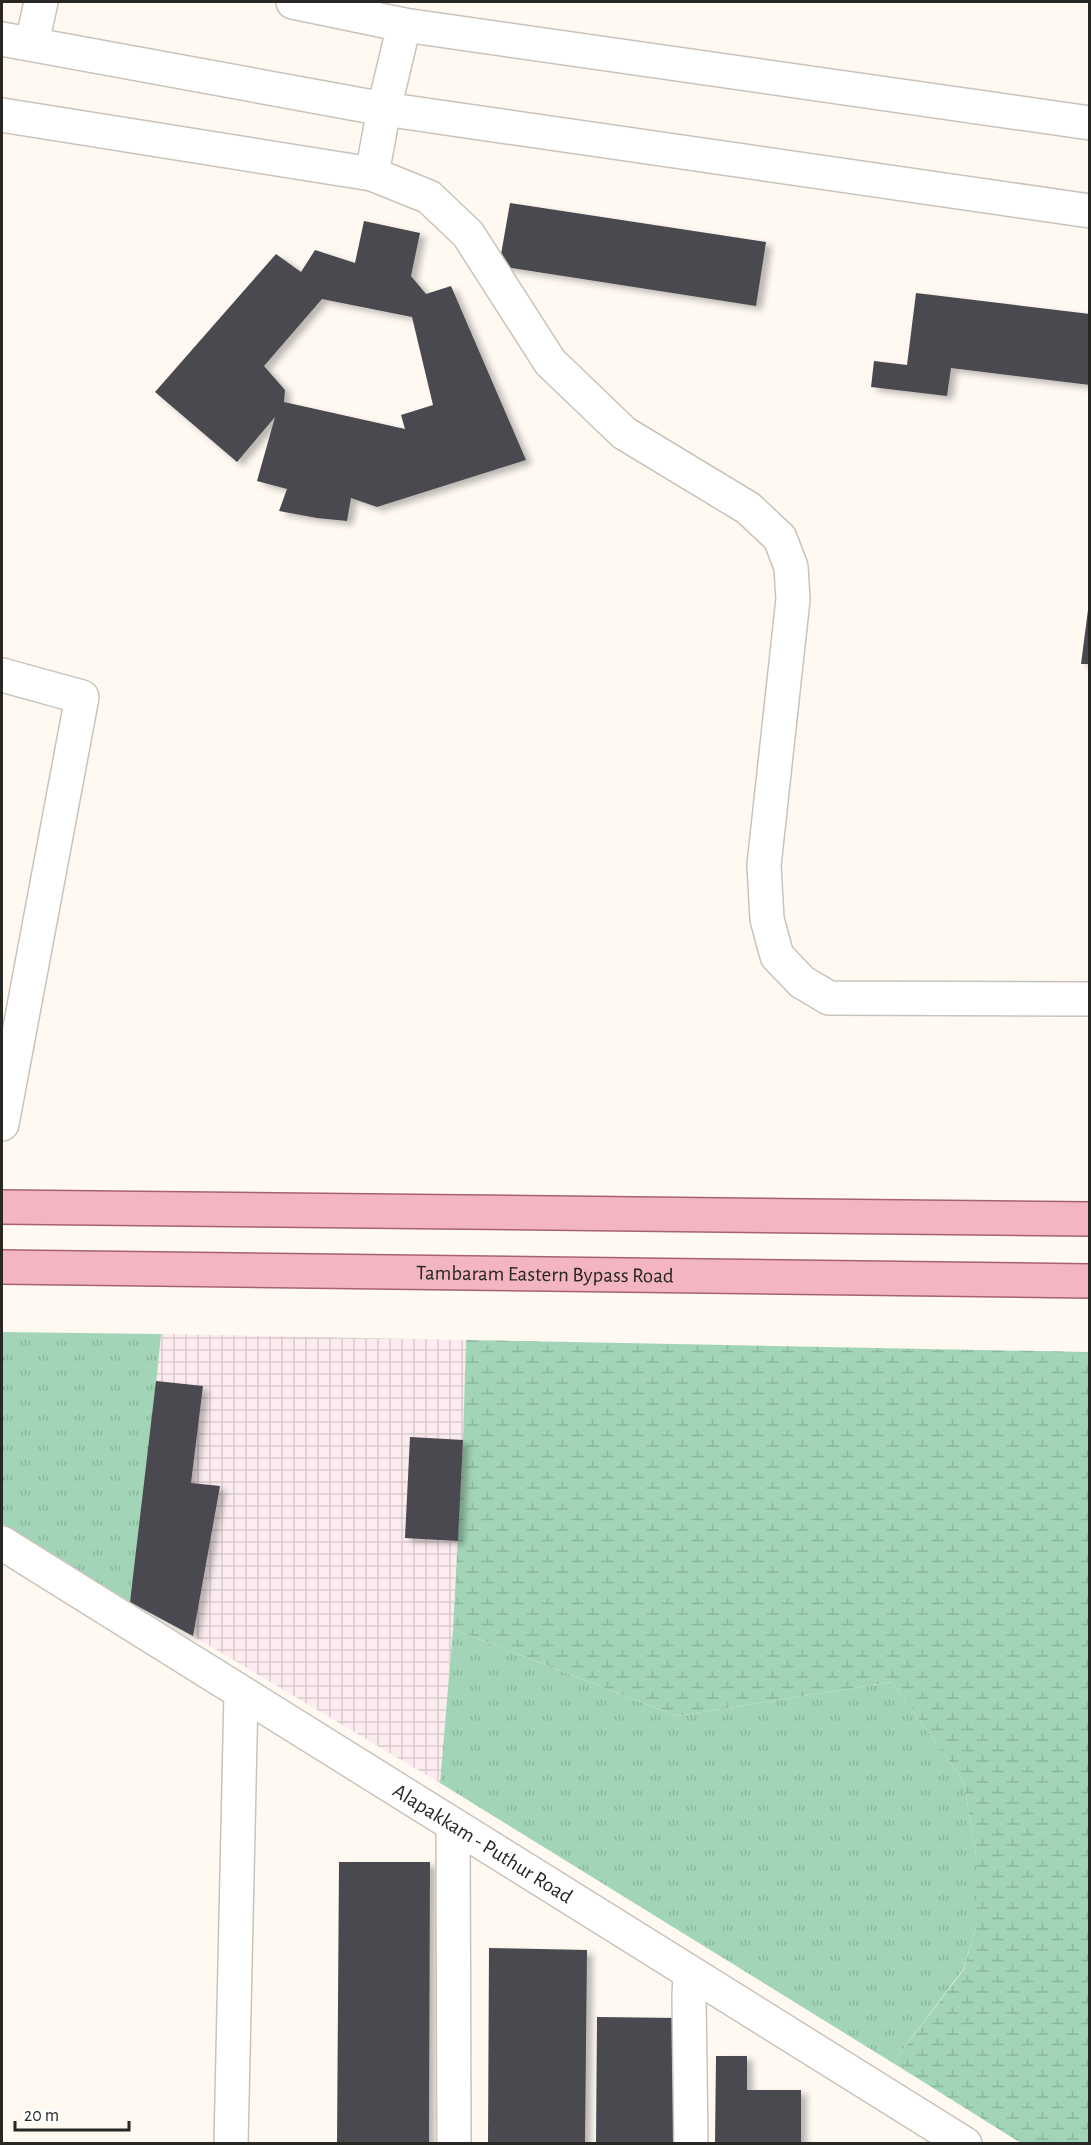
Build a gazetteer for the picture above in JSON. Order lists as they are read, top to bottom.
{
  "streets": {
    "main road": ["Tambaram Eastern Bypass Road"],
    "street": ["Alapakkam - Puthur Road"]
  },
  "scale_bar": "20 m"
}
